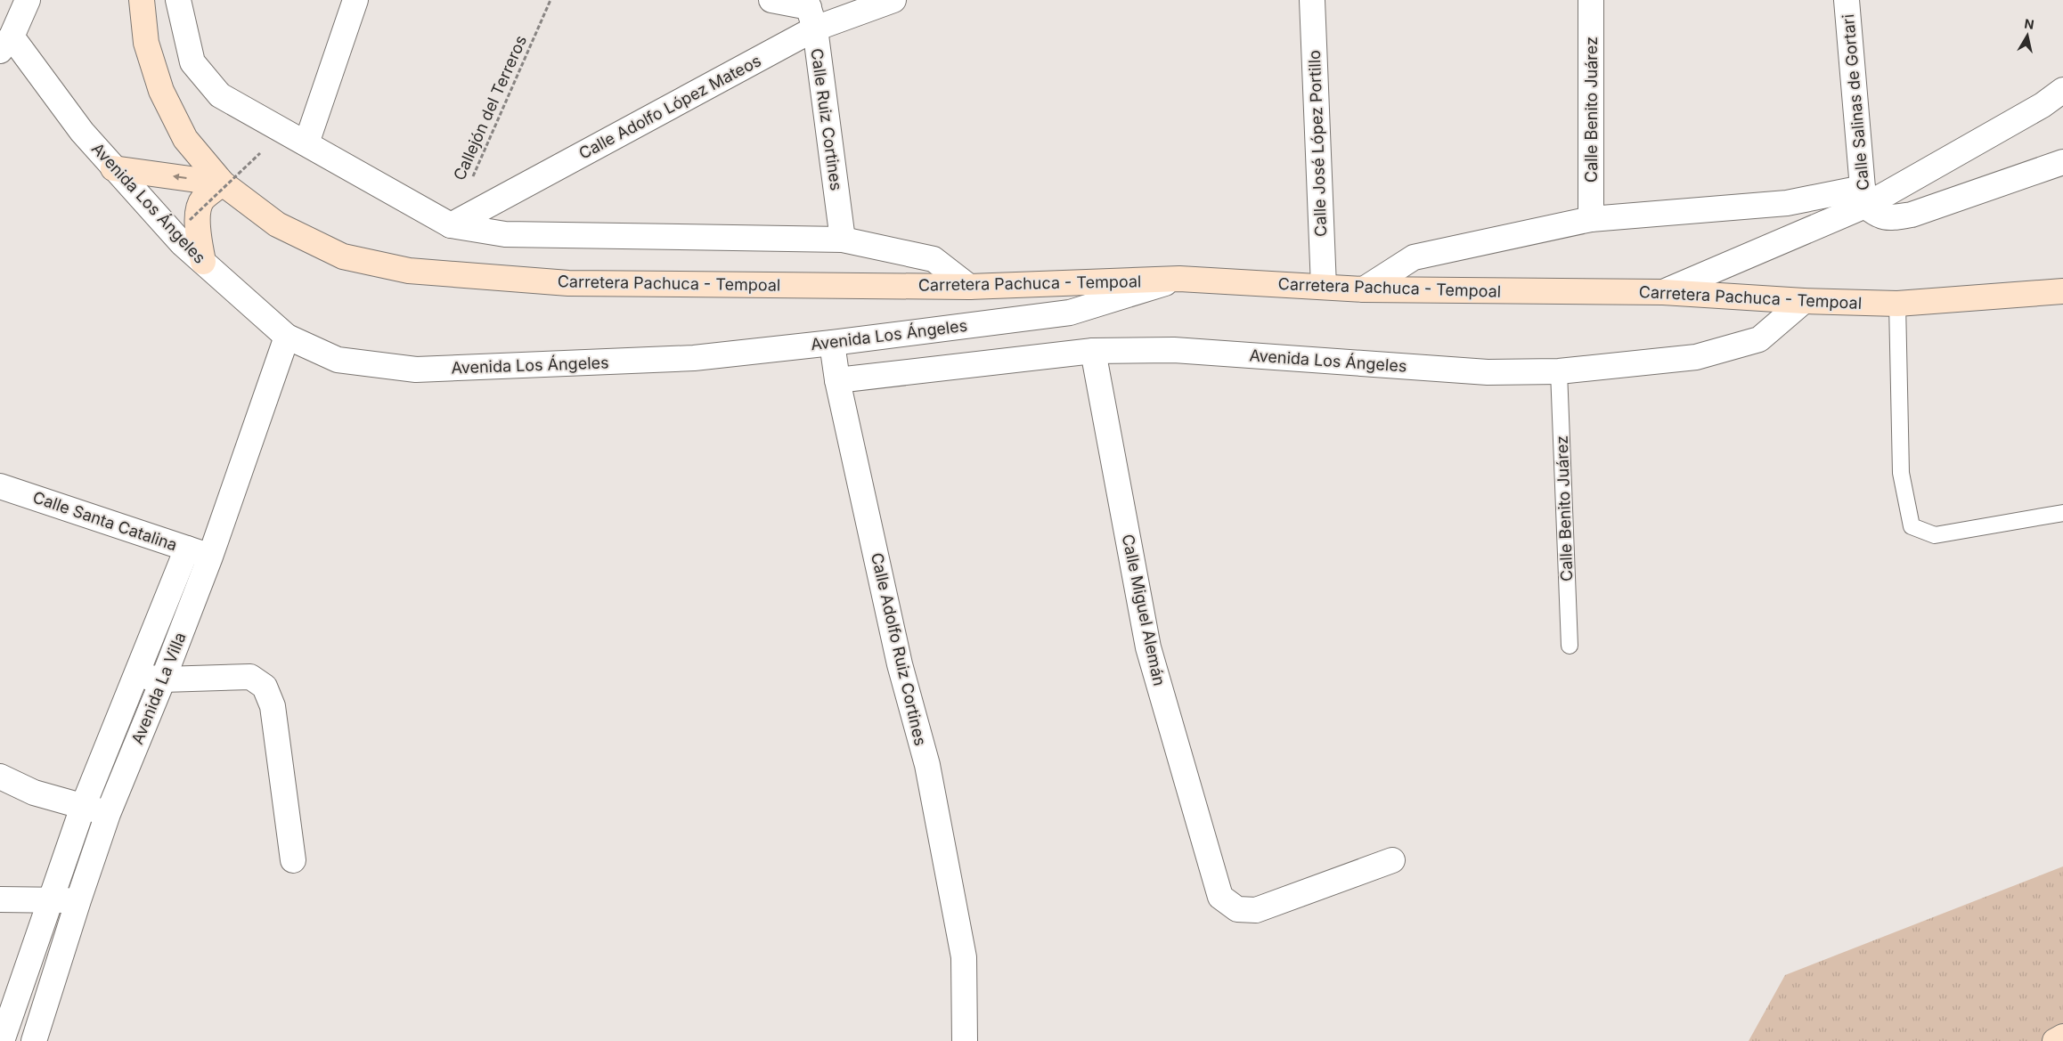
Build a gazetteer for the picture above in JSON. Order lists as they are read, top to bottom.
{
  "streets": {
    "main road": ["Carretera Pachuca - Tempoal"],
    "street": [
      "Calle Salinas de Gortari",
      "Calle Adolfo López Mateos",
      "Calle Benito Juárez",
      "Calle Ruiz Cortines",
      "Calle José López Portillo",
      "Avenida Los Ángeles",
      "Calle Santa Catalina",
      "Calle Miguel Alemán",
      "Calle Adolfo Ruiz Cortines",
      "Avenida La Villa"
    ],
    "path": ["Callejón del Terreros"]
  },
  "crossings": [
    ["Calle Adolfo López Mateos", "Calle Ruiz Cortines"],
    ["Calle Benito Juárez", "Avenida Los Ángeles"],
    ["Calle José López Portillo", "Carretera Pachuca - Tempoal"],
    ["Avenida Los Ángeles", "Carretera Pachuca - Tempoal"],
    ["Avenida Los Ángeles", "Calle Miguel Alemán"],
    ["Avenida Los Ángeles", "Calle Adolfo Ruiz Cortines"],
    ["Avenida Los Ángeles", "Avenida La Villa"],
    ["Calle Santa Catalina", "Avenida La Villa"]
  ],
  "north": "top"
}
